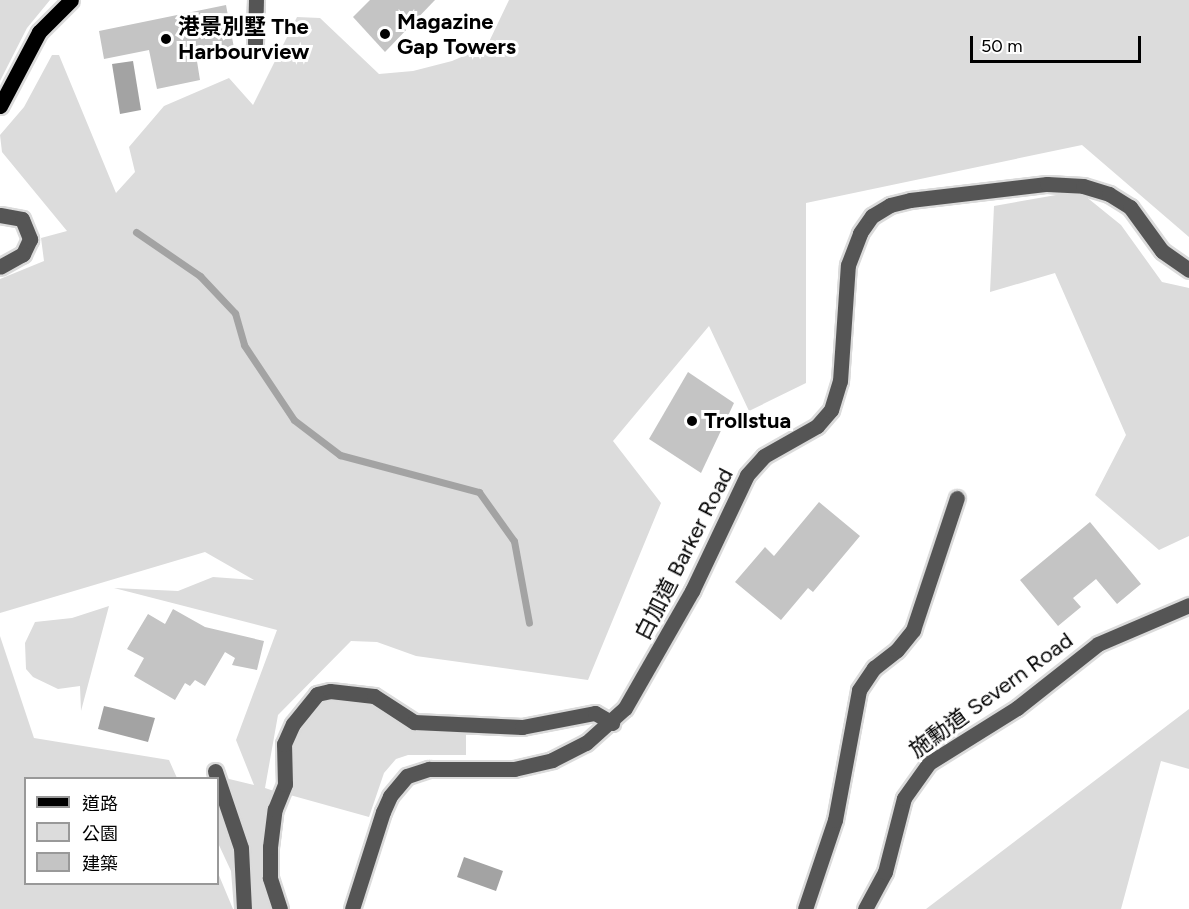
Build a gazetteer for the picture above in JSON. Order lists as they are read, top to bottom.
{
  "streets": {
    "street": ["白加道 Barker Road", "施勳道 Severn Road"]
  },
  "places": ["Magazine Gap Towers", "港景別墅 The Harbourview", "Trollstua"],
  "legend": ["道路", "公園", "建築"],
  "scale_bar": "50 m"
}
